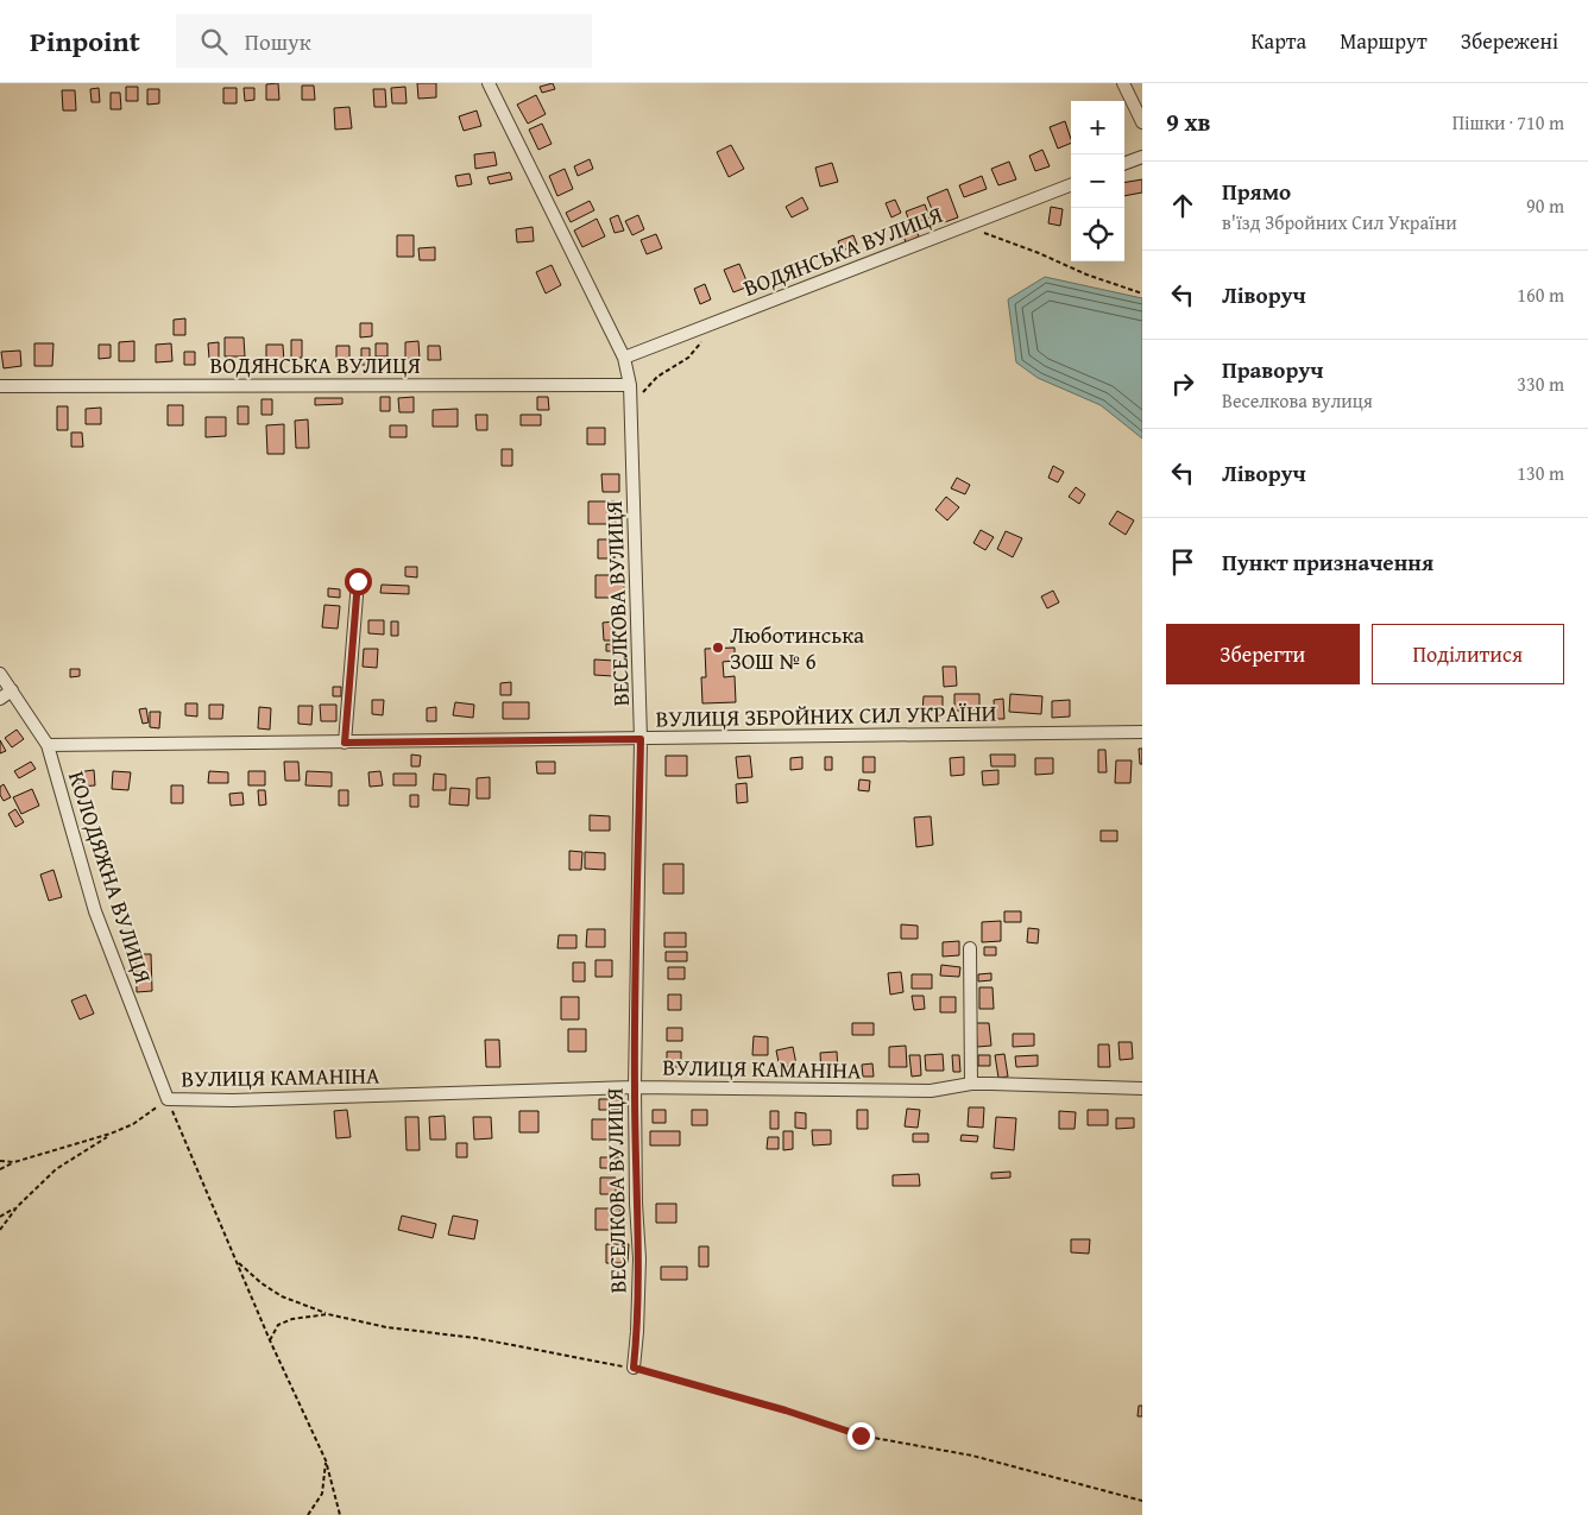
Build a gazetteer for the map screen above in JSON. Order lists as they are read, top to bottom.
{
  "streets": {
    "street": [
      "ВОДЯНСЬКА ВУЛИЦЯ",
      "ВЕСЕЛКОВА ВУЛИЦЯ",
      "ВУЛИЦЯ ЗБРОЙНИХ СИЛ УКРАЇНИ",
      "КОЛОДЯЖНА ВУЛИЦЯ",
      "ВУЛИЦЯ КАМАНІНА"
    ]
  },
  "crossings": [
    ["ВОДЯНСЬКА ВУЛИЦЯ", "ВЕСЕЛКОВА ВУЛИЦЯ"],
    ["ВЕСЕЛКОВА ВУЛИЦЯ", "ВУЛИЦЯ ЗБРОЙНИХ СИЛ УКРАЇНИ"],
    ["ВЕСЕЛКОВА ВУЛИЦЯ", "ВУЛИЦЯ КАМАНІНА"],
    ["ВУЛИЦЯ ЗБРОЙНИХ СИЛ УКРАЇНИ", "КОЛОДЯЖНА ВУЛИЦЯ"],
    ["КОЛОДЯЖНА ВУЛИЦЯ", "ВУЛИЦЯ КАМАНІНА"]
  ],
  "places": ["Люботинська ЗОШ № 6"],
  "page": {
    "header": "Pinpoint",
    "search": "Пошук",
    "nav": ["Карта", "Маршрут", "Збережені"],
    "heading": ["9 хв", "Пішки · 710 m"],
    "map_buttons": ["+", "−"],
    "list": [
      ["Прямо", "в'їзд Збройних Сил України", "90 m"],
      ["Ліворуч", "160 m"],
      ["Праворуч", "Веселкова вулиця", "330 m"],
      ["Ліворуч", "130 m"],
      "Пункт призначення"
    ],
    "buttons": ["Зберегти", "Поділитися"]
  }
}
